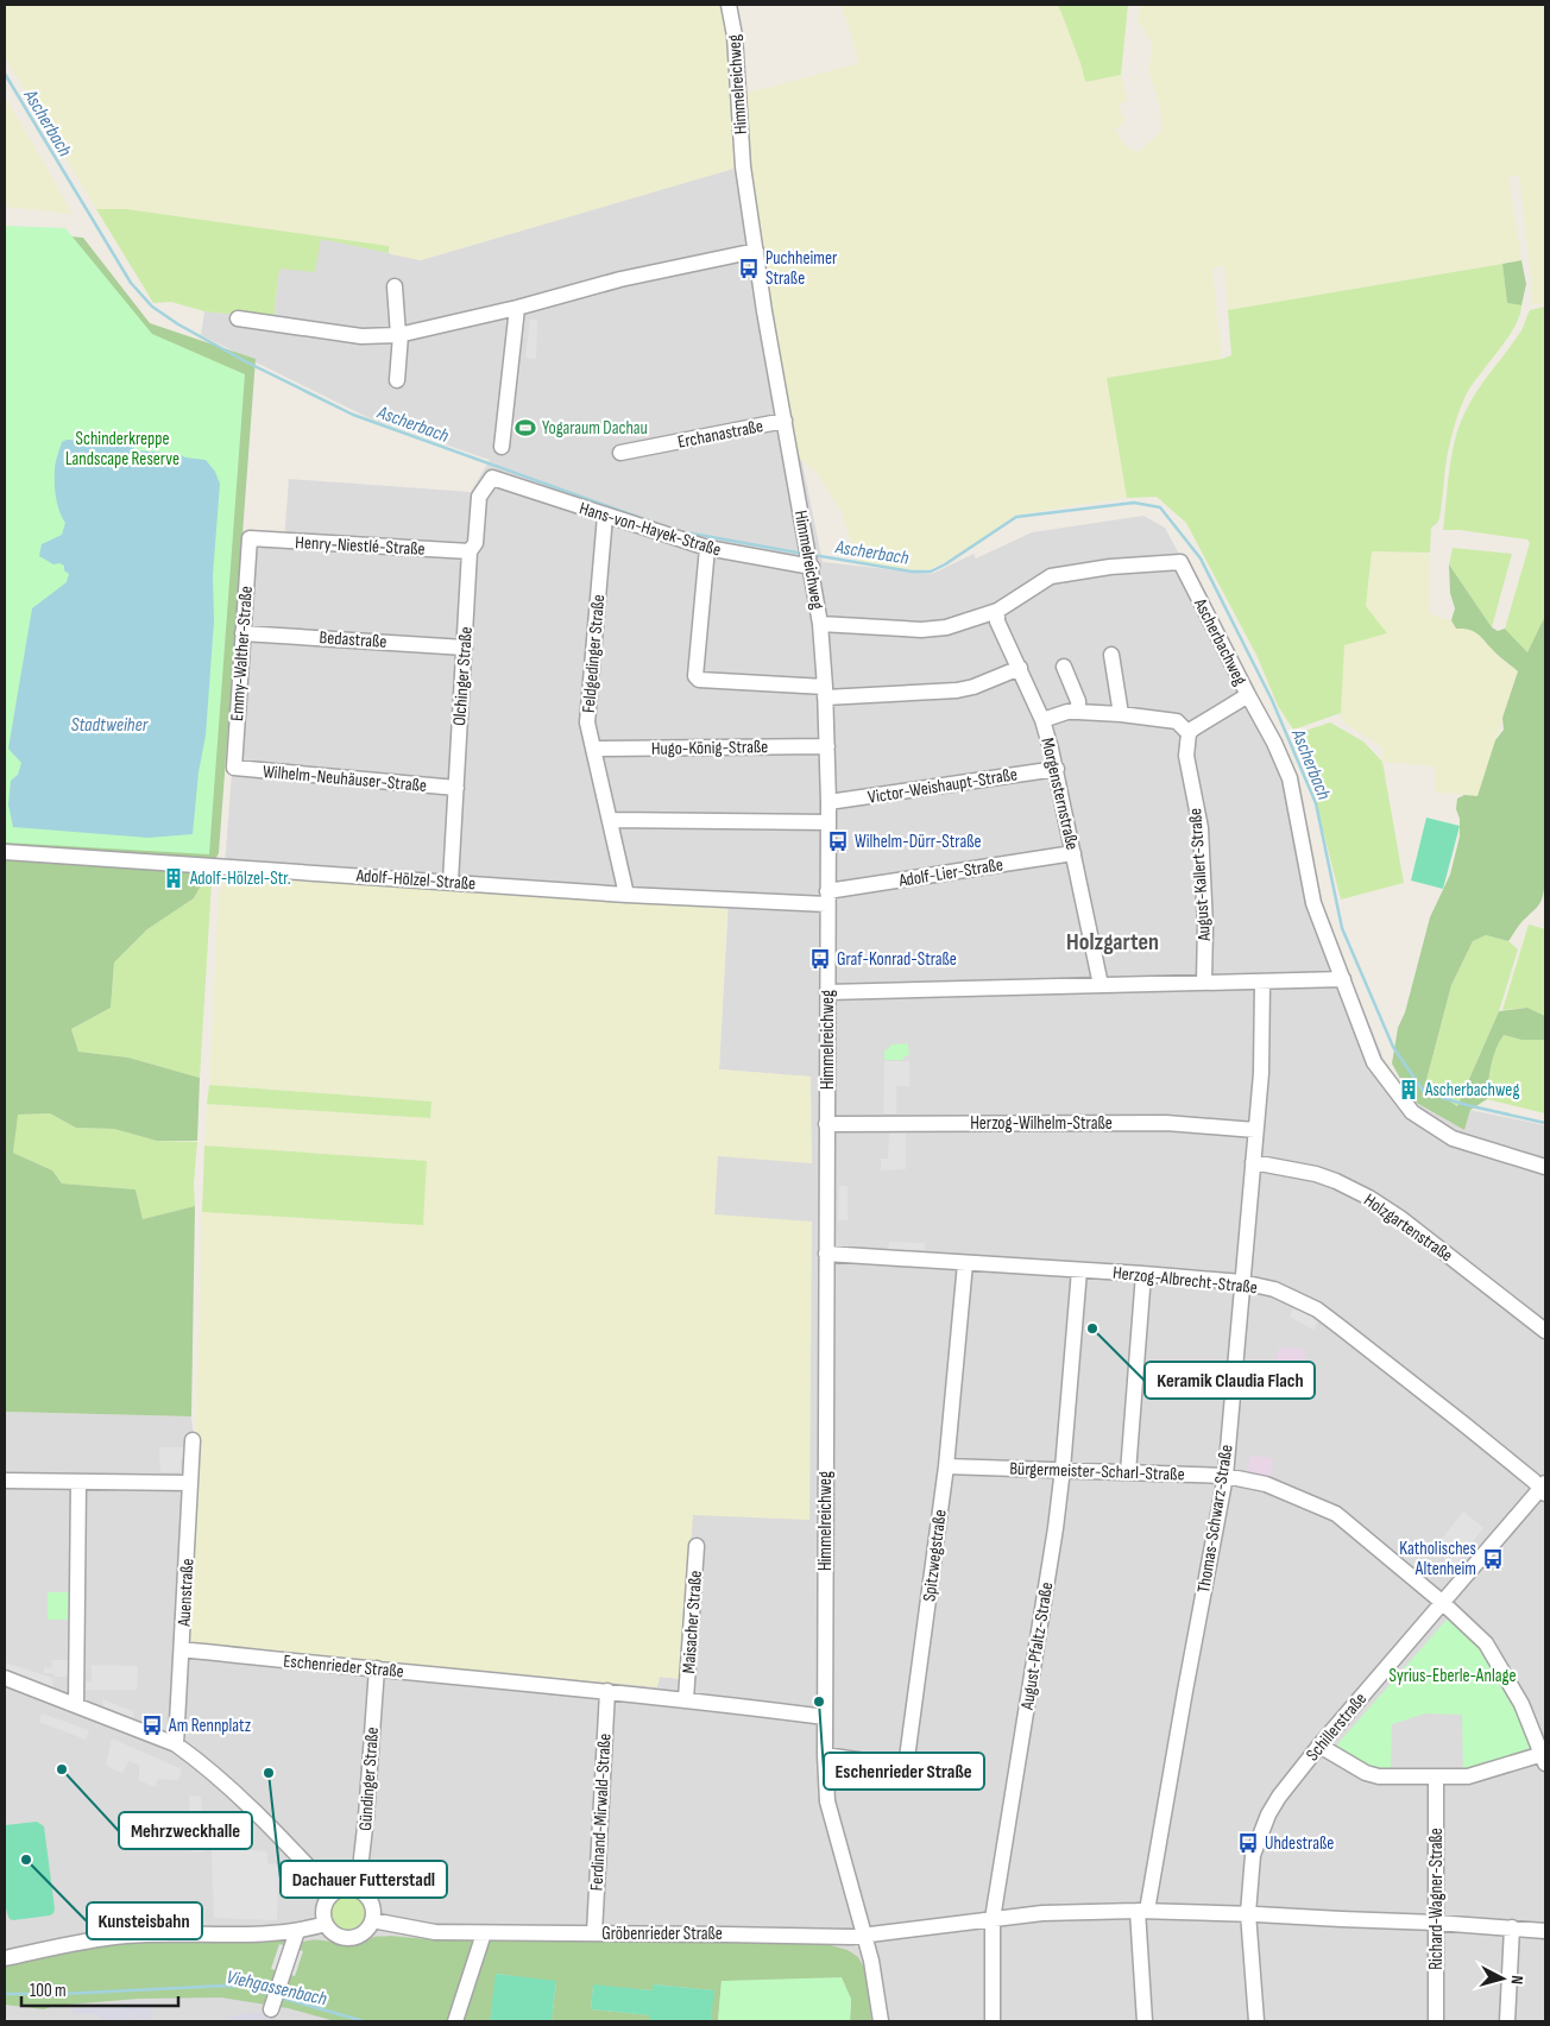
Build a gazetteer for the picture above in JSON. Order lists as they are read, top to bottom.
{
  "streets": {
    "street": [
      "Himmelreichweg",
      "Erchanastraße",
      "Hans-von-Hayek-Straße",
      "Henry-Niestlé-Straße",
      "Bedastraße",
      "Ascherbachweg",
      "Emmy-Walther-Straße",
      "Feldgedinger Straße",
      "Olchinger Straße",
      "Hugo-König-Straße",
      "Wilhelm-Neuhäuser-Straße",
      "Victor-Weishaupt-Straße",
      "Morgensternstraße",
      "Adolf-Lier-Straße",
      "August-Kallert-Straße",
      "Adolf-Hölzel-Straße",
      "Herzog-Wilhelm-Straße",
      "Holzgartenstraße",
      "Herzog-Albrecht-Straße",
      "Bürgermeister-Scharl-Straße",
      "Thomas-Schwarz-Straße",
      "Spitzwegstraße",
      "Auenstraße",
      "Maisacher Straße",
      "August-Pfaltz-Straße",
      "Eschenrieder Straße",
      "Schillerstraße",
      "Gündinger Straße",
      "Ferdinand-Mirwald-Straße",
      "Richard-Wagner-Straße",
      "Gröbenrieder Straße"
    ]
  },
  "crossings": [
    ["Himmelreichweg", "Erchanastraße"],
    ["Himmelreichweg", "Hans-von-Hayek-Straße"],
    ["Himmelreichweg", "Hugo-König-Straße"],
    ["Himmelreichweg", "Victor-Weishaupt-Straße"],
    ["Himmelreichweg", "Adolf-Lier-Straße"],
    ["Himmelreichweg", "Adolf-Hölzel-Straße"],
    ["Himmelreichweg", "Herzog-Wilhelm-Straße"],
    ["Himmelreichweg", "Herzog-Albrecht-Straße"],
    ["Himmelreichweg", "Eschenrieder Straße"],
    ["Himmelreichweg", "Gröbenrieder Straße"],
    ["Hans-von-Hayek-Straße", "Feldgedinger Straße"],
    ["Hans-von-Hayek-Straße", "Olchinger Straße"],
    ["Henry-Niestlé-Straße", "Emmy-Walther-Straße"],
    ["Henry-Niestlé-Straße", "Olchinger Straße"],
    ["Bedastraße", "Emmy-Walther-Straße"],
    ["Bedastraße", "Olchinger Straße"],
    ["Ascherbachweg", "Morgensternstraße"],
    ["Emmy-Walther-Straße", "Wilhelm-Neuhäuser-Straße"],
    ["Feldgedinger Straße", "Hugo-König-Straße"],
    ["Feldgedinger Straße", "Adolf-Hölzel-Straße"],
    ["Olchinger Straße", "Wilhelm-Neuhäuser-Straße"],
    ["Olchinger Straße", "Adolf-Hölzel-Straße"],
    ["Victor-Weishaupt-Straße", "Morgensternstraße"],
    ["Morgensternstraße", "Adolf-Lier-Straße"],
    ["Adolf-Lier-Straße", "Adolf-Hölzel-Straße"],
    ["Herzog-Wilhelm-Straße", "Thomas-Schwarz-Straße"],
    ["Holzgartenstraße", "Thomas-Schwarz-Straße"],
    ["Herzog-Albrecht-Straße", "Thomas-Schwarz-Straße"],
    ["Herzog-Albrecht-Straße", "Spitzwegstraße"],
    ["Herzog-Albrecht-Straße", "August-Pfaltz-Straße"],
    ["Herzog-Albrecht-Straße", "Schillerstraße"],
    ["Bürgermeister-Scharl-Straße", "Thomas-Schwarz-Straße"],
    ["Bürgermeister-Scharl-Straße", "Spitzwegstraße"],
    ["Bürgermeister-Scharl-Straße", "August-Pfaltz-Straße"],
    ["Bürgermeister-Scharl-Straße", "Schillerstraße"],
    ["Auenstraße", "Eschenrieder Straße"],
    ["Maisacher Straße", "Eschenrieder Straße"],
    ["Eschenrieder Straße", "Gündinger Straße"],
    ["Eschenrieder Straße", "Ferdinand-Mirwald-Straße"],
    ["Gündinger Straße", "Gröbenrieder Straße"],
    ["Ferdinand-Mirwald-Straße", "Gröbenrieder Straße"]
  ],
  "districts": ["Holzgarten"],
  "water": ["Ascherbach", "Stadtweiher", "Viehgassenbach"],
  "parks": ["Schinderkreppe Landscape Reserve", "Syrius-Eberle-Anlage"],
  "places": {
    "bus stop": [
      "Puchheimer Straße",
      "Wilhelm-Dürr-Straße",
      "Graf-Konrad-Straße",
      "Katholisches Altenheim",
      "Am Rennplatz",
      "Uhdestraße"
    ],
    "sports": ["Yogaraum Dachau"],
    "building": ["Adolf-Hölzel-Str.", "Ascherbachweg"],
    "other": [
      "Keramik Claudia Flach",
      "Eschenrieder Straße",
      "Mehrzweckhalle",
      "Dachauer Futterstadl",
      "Kunsteisbahn"
    ]
  },
  "scale_bar": "100 m",
  "north": "right"
}
